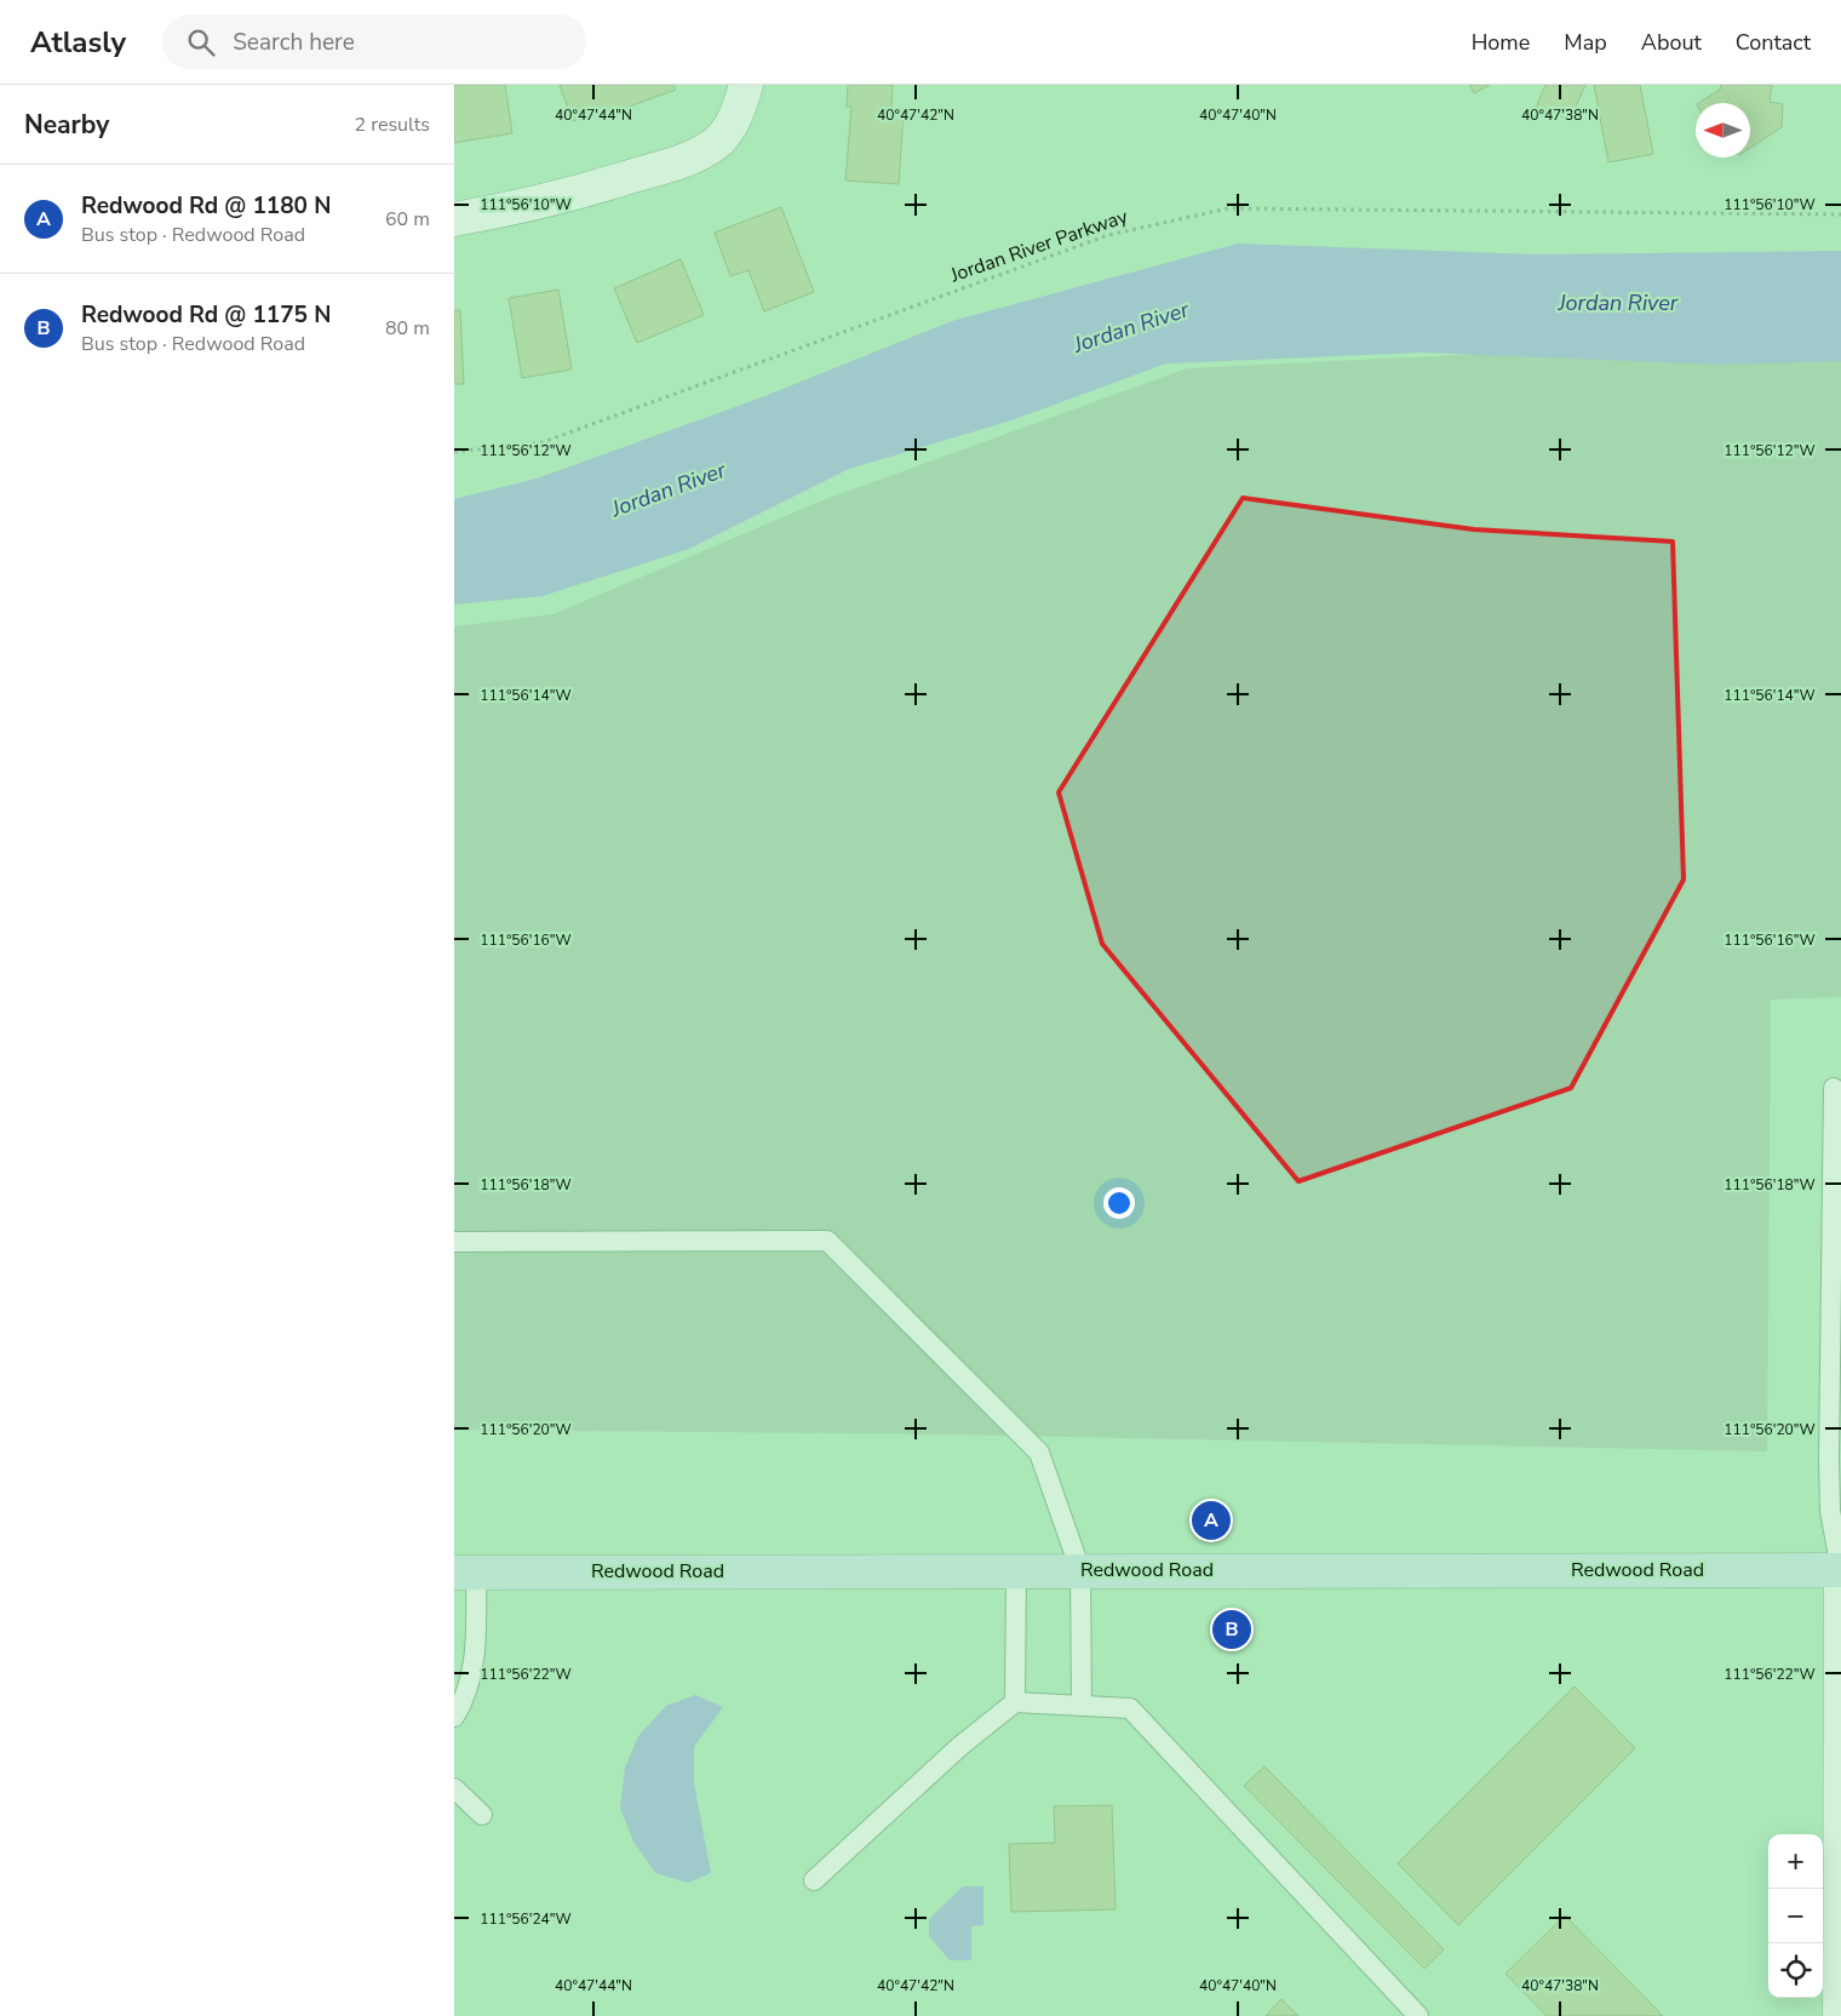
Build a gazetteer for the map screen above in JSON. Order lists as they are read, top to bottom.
{
  "streets": {
    "main road": ["Redwood Road"],
    "path": ["Jordan River Parkway"]
  },
  "water": ["Jordan River"],
  "north": "left",
  "page": {
    "header": "Atlasly",
    "search": "Search here",
    "nav": [
      "Home",
      "Map",
      "About",
      "Contact"
    ],
    "heading": ["Nearby", "2 results"],
    "list": [
      {
        "mark": "A",
        "name": "Redwood Rd @ 1180 N",
        "note": "Bus stop · Redwood Road",
        "value": "60 m"
      },
      {
        "mark": "B",
        "name": "Redwood Rd @ 1175 N",
        "note": "Bus stop · Redwood Road",
        "value": "80 m"
      }
    ],
    "pins": ["A", "B"],
    "map_buttons": ["+", "−"]
  },
  "coordinates": [
    "40°47'44\"N",
    "40°47'42\"N",
    "40°47'40\"N",
    "40°47'38\"N",
    "111°56'10\"W",
    "111°56'12\"W",
    "111°56'14\"W",
    "111°56'16\"W",
    "111°56'18\"W",
    "111°56'20\"W",
    "111°56'22\"W",
    "111°56'24\"W"
  ]
}
